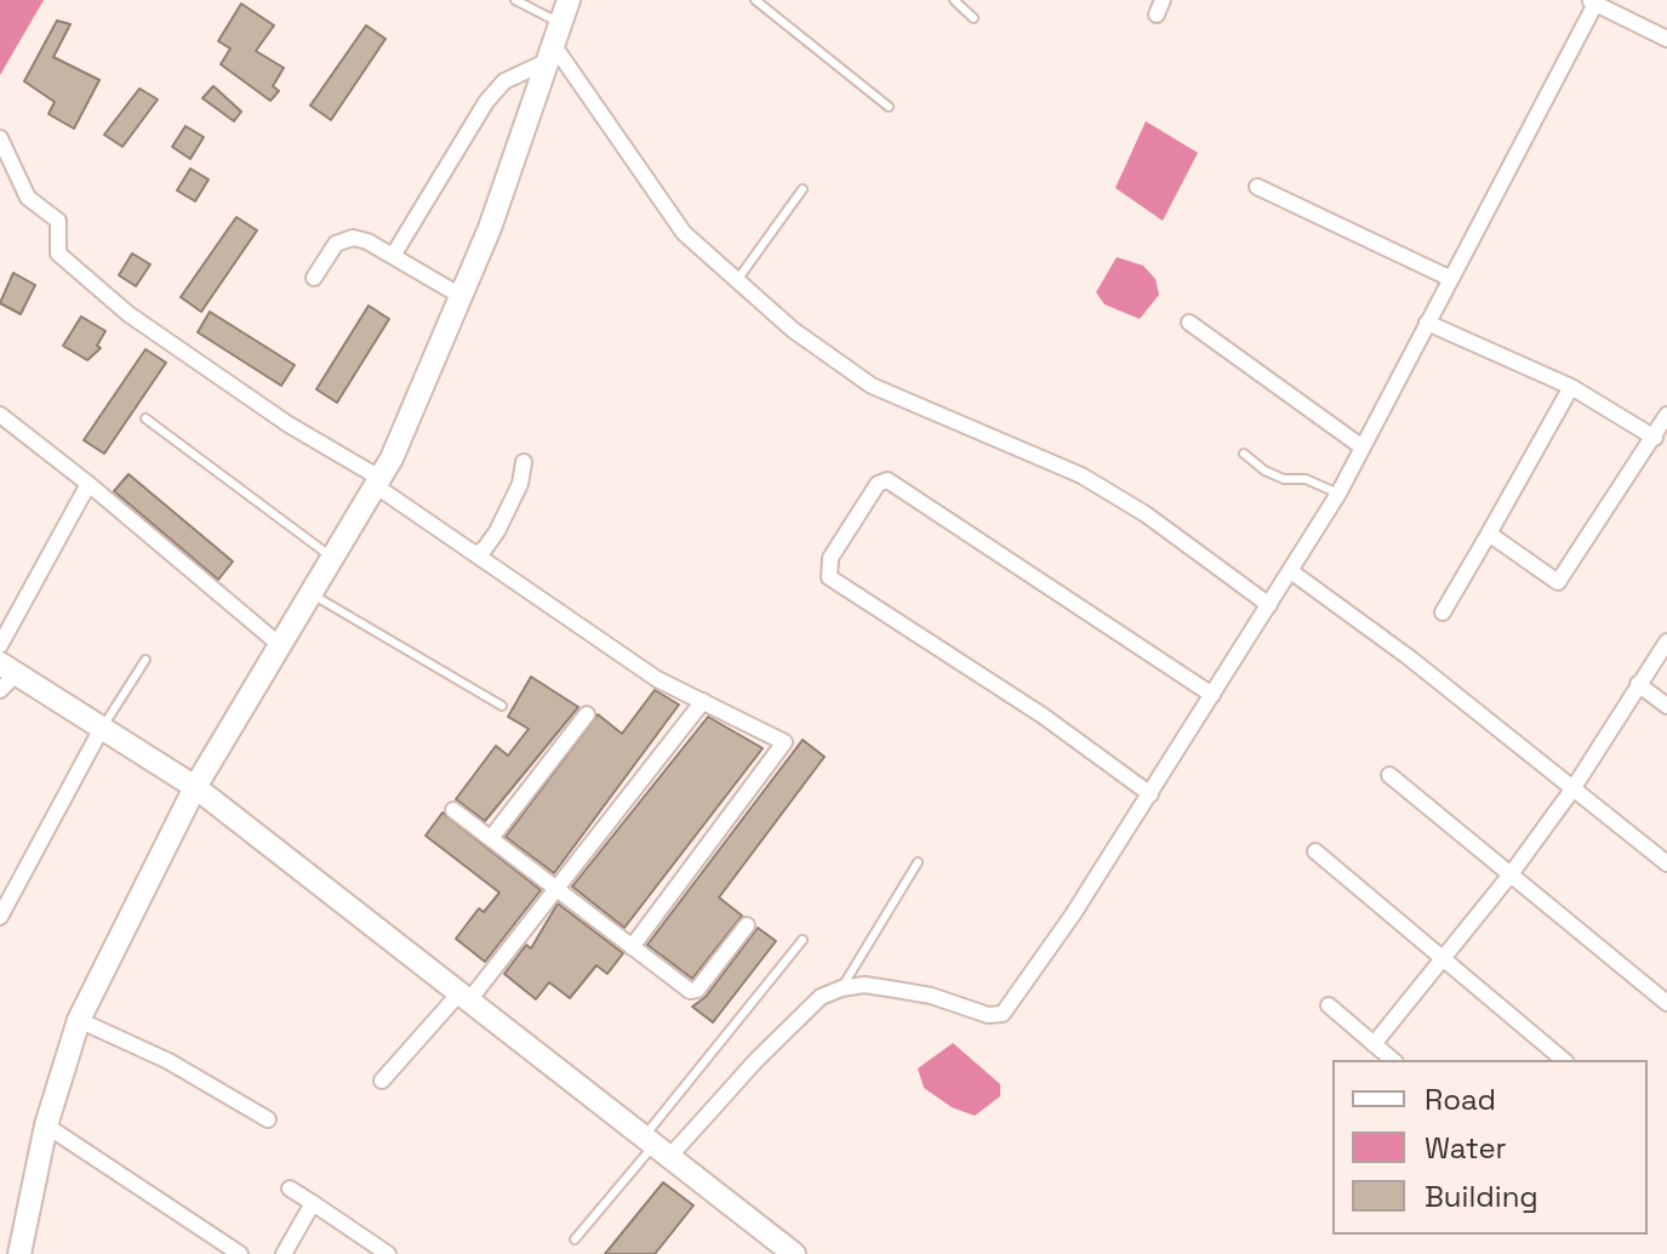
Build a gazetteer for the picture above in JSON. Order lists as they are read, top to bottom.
{
  "legend": ["Road", "Water", "Building"]
}
